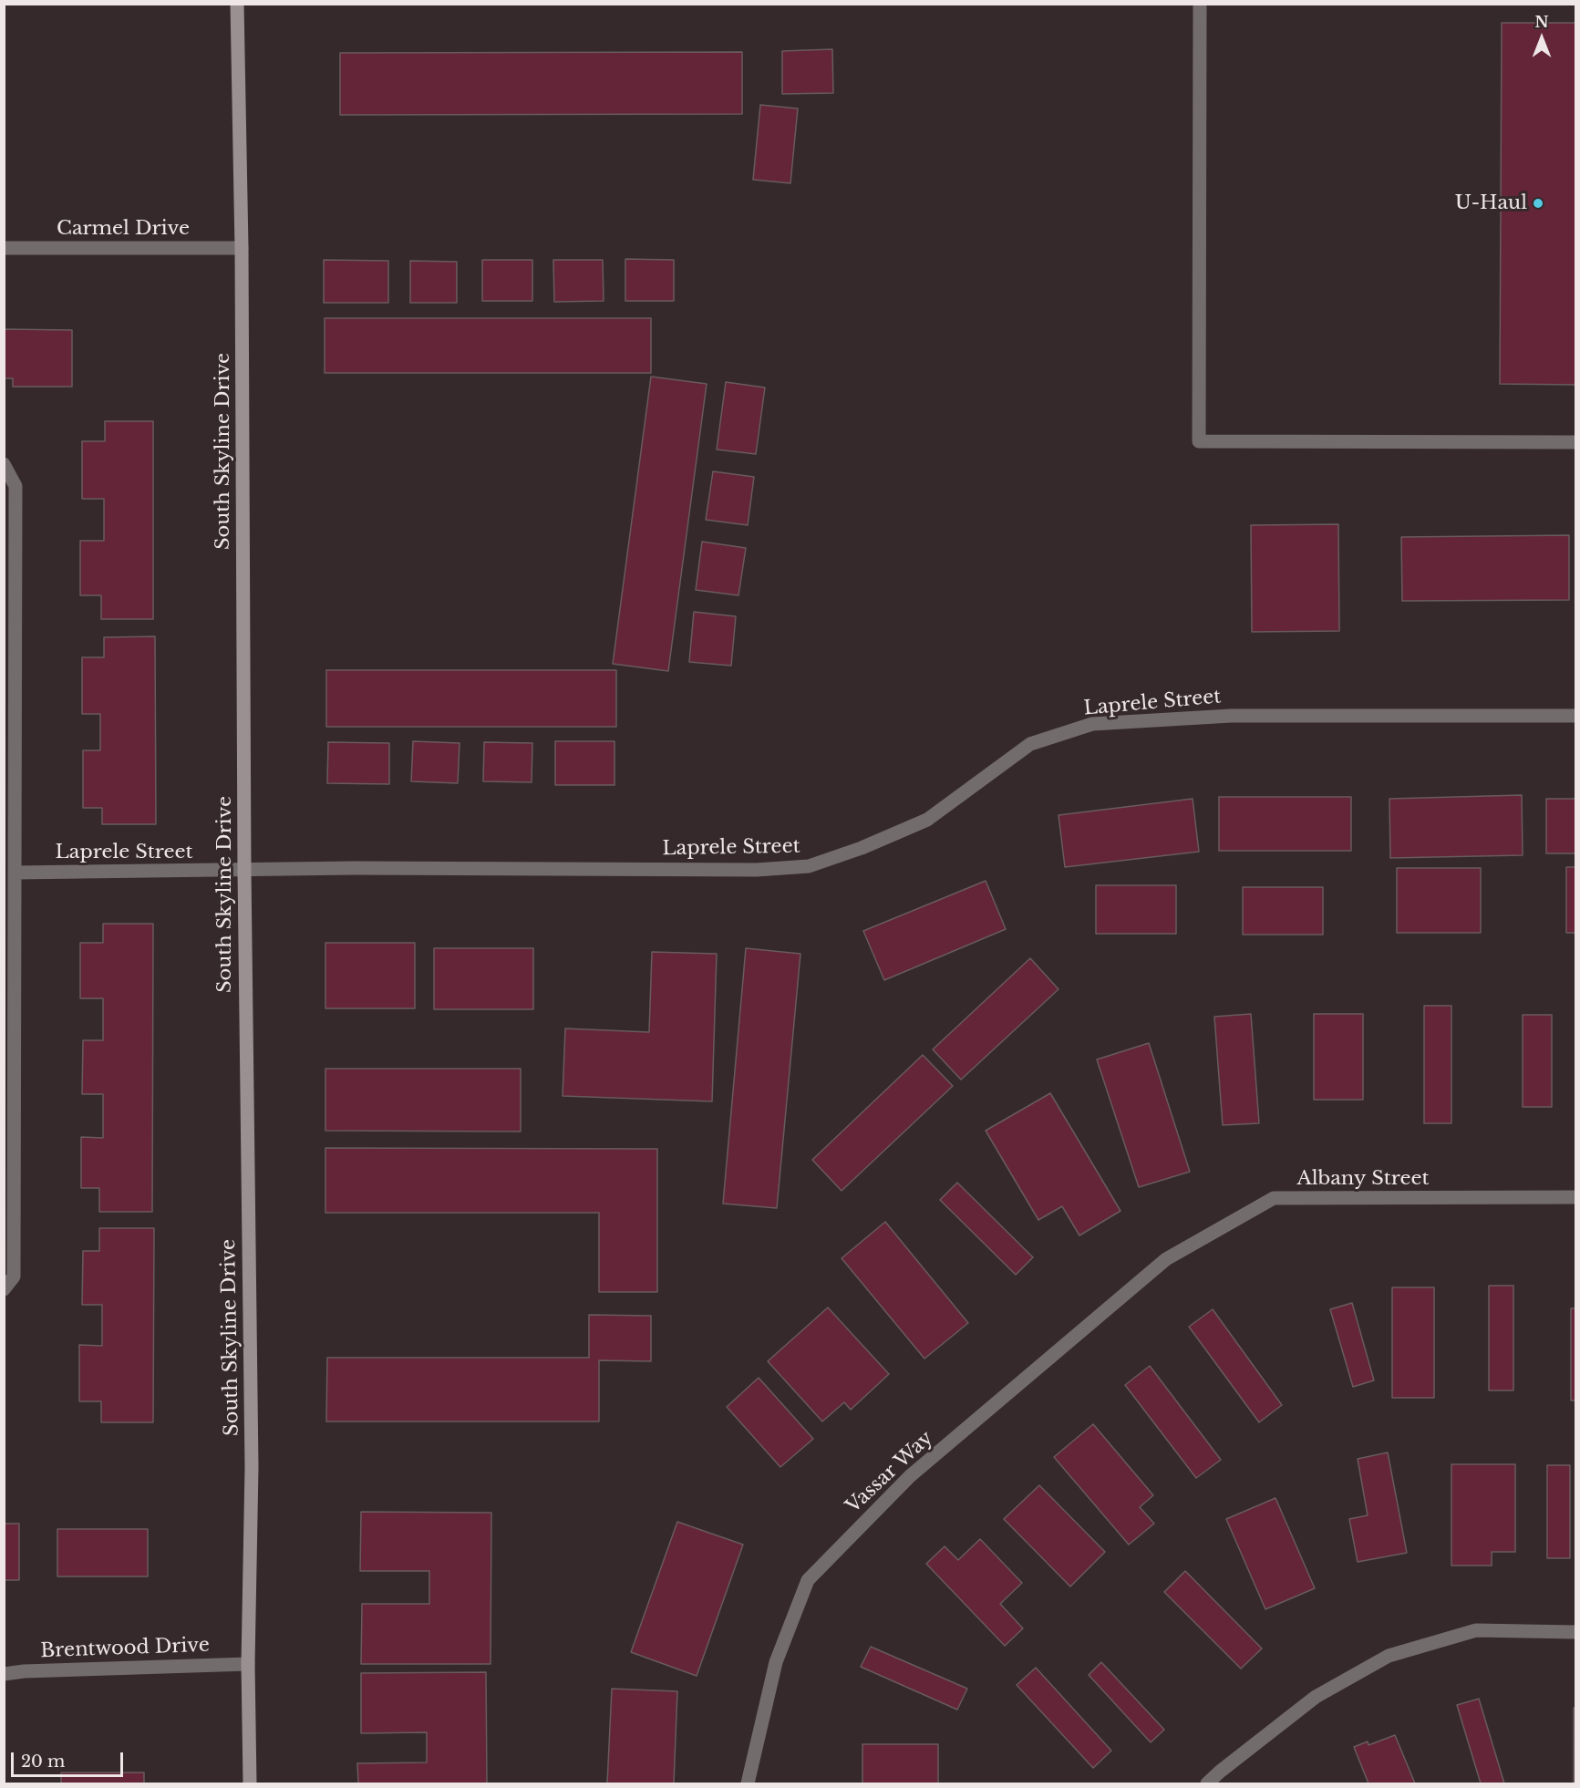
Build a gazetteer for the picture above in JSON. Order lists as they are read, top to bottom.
{
  "streets": {
    "main road": ["South Skyline Drive"],
    "street": [
      "Carmel Drive",
      "Laprele Street",
      "Albany Street",
      "Vassar Way",
      "Brentwood Drive"
    ]
  },
  "crossings": [
    ["Carmel Drive", "South Skyline Drive"],
    ["South Skyline Drive", "Laprele Street"],
    ["South Skyline Drive", "Brentwood Drive"],
    ["Albany Street", "Vassar Way"]
  ],
  "places": ["U-Haul"],
  "scale_bar": "20 m",
  "north": "top"
}
